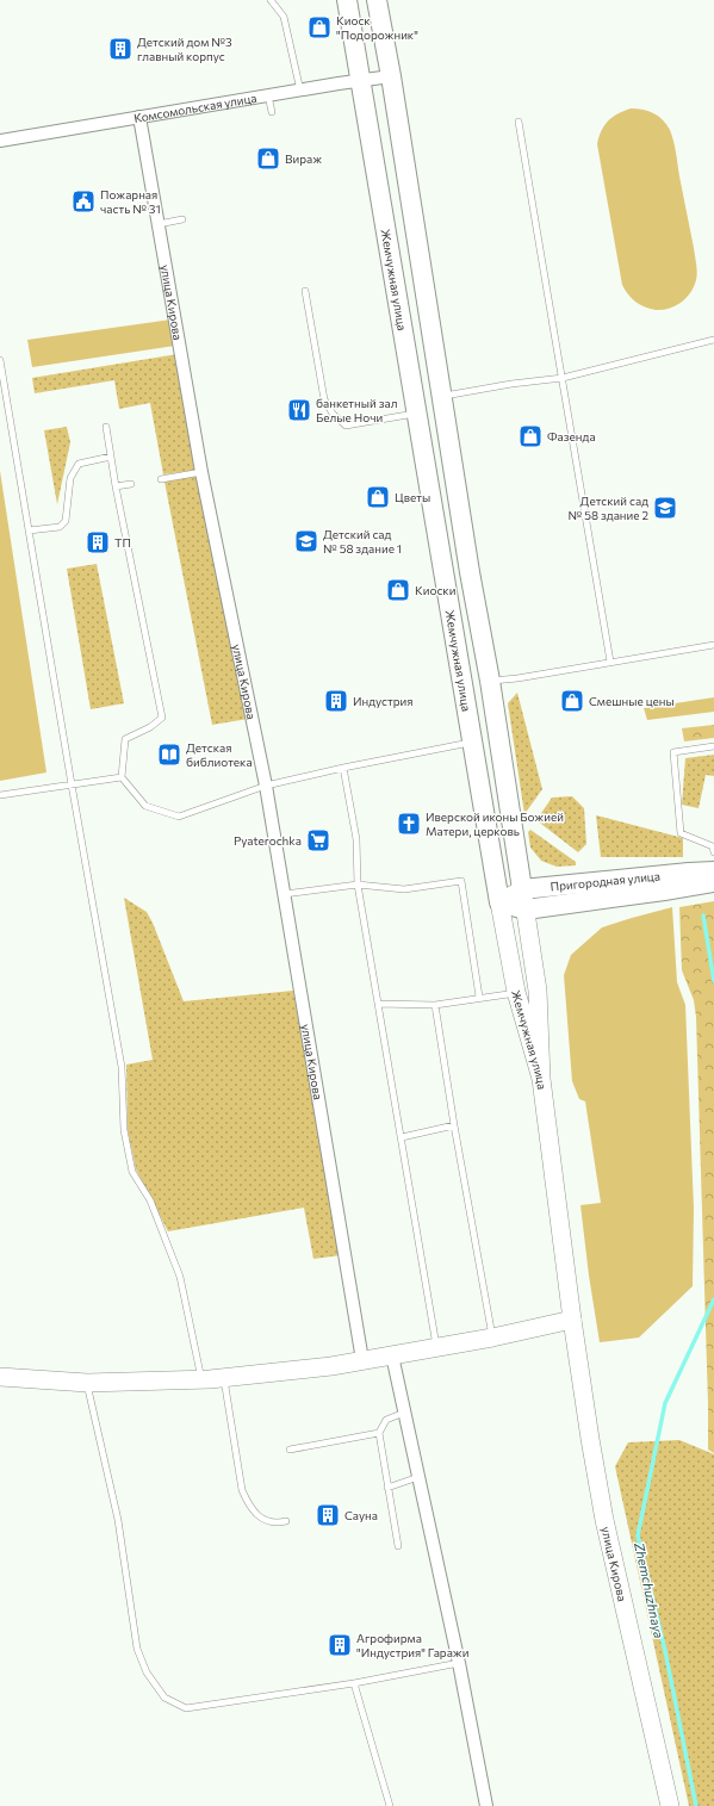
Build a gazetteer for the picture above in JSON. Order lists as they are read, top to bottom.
{
  "streets": {
    "main road": ["Жемчужная улица", "Пригородная улица"],
    "street": ["Комсомольская улица", "улица Кирова"]
  },
  "crossings": [
    ["Комсомольская улица", "Жемчужная улица"],
    ["Комсомольская улица", "улица Кирова"],
    ["Жемчужная улица", "улица Кирова"],
    ["Жемчужная улица", "Пригородная улица"]
  ],
  "water": ["Zhemchuzhnaya"],
  "places": {
    "shop": [
      "Киоск \"Подорожник\"",
      "Вираж",
      "Фазенда",
      "Цветы",
      "Киоски",
      "Смешные цены"
    ],
    "building": [
      "Детский дом №3 главный корпус",
      "ТП",
      "Индустрия",
      "Сауна",
      "Агрофирма \"Индустрия\" Гаражи"
    ],
    "public building": ["Пожарная часть № 31"],
    "restaurant": ["банкетный зал Белые Ночи"],
    "school or university": ["Детский сад № 58 здание 2", "Детский сад № 58 здание 1"],
    "library": ["Детская библиотека"],
    "church": ["Иверской иконы Божией Матери, церковь"],
    "supermarket": ["Pyaterochka"]
  }
}
